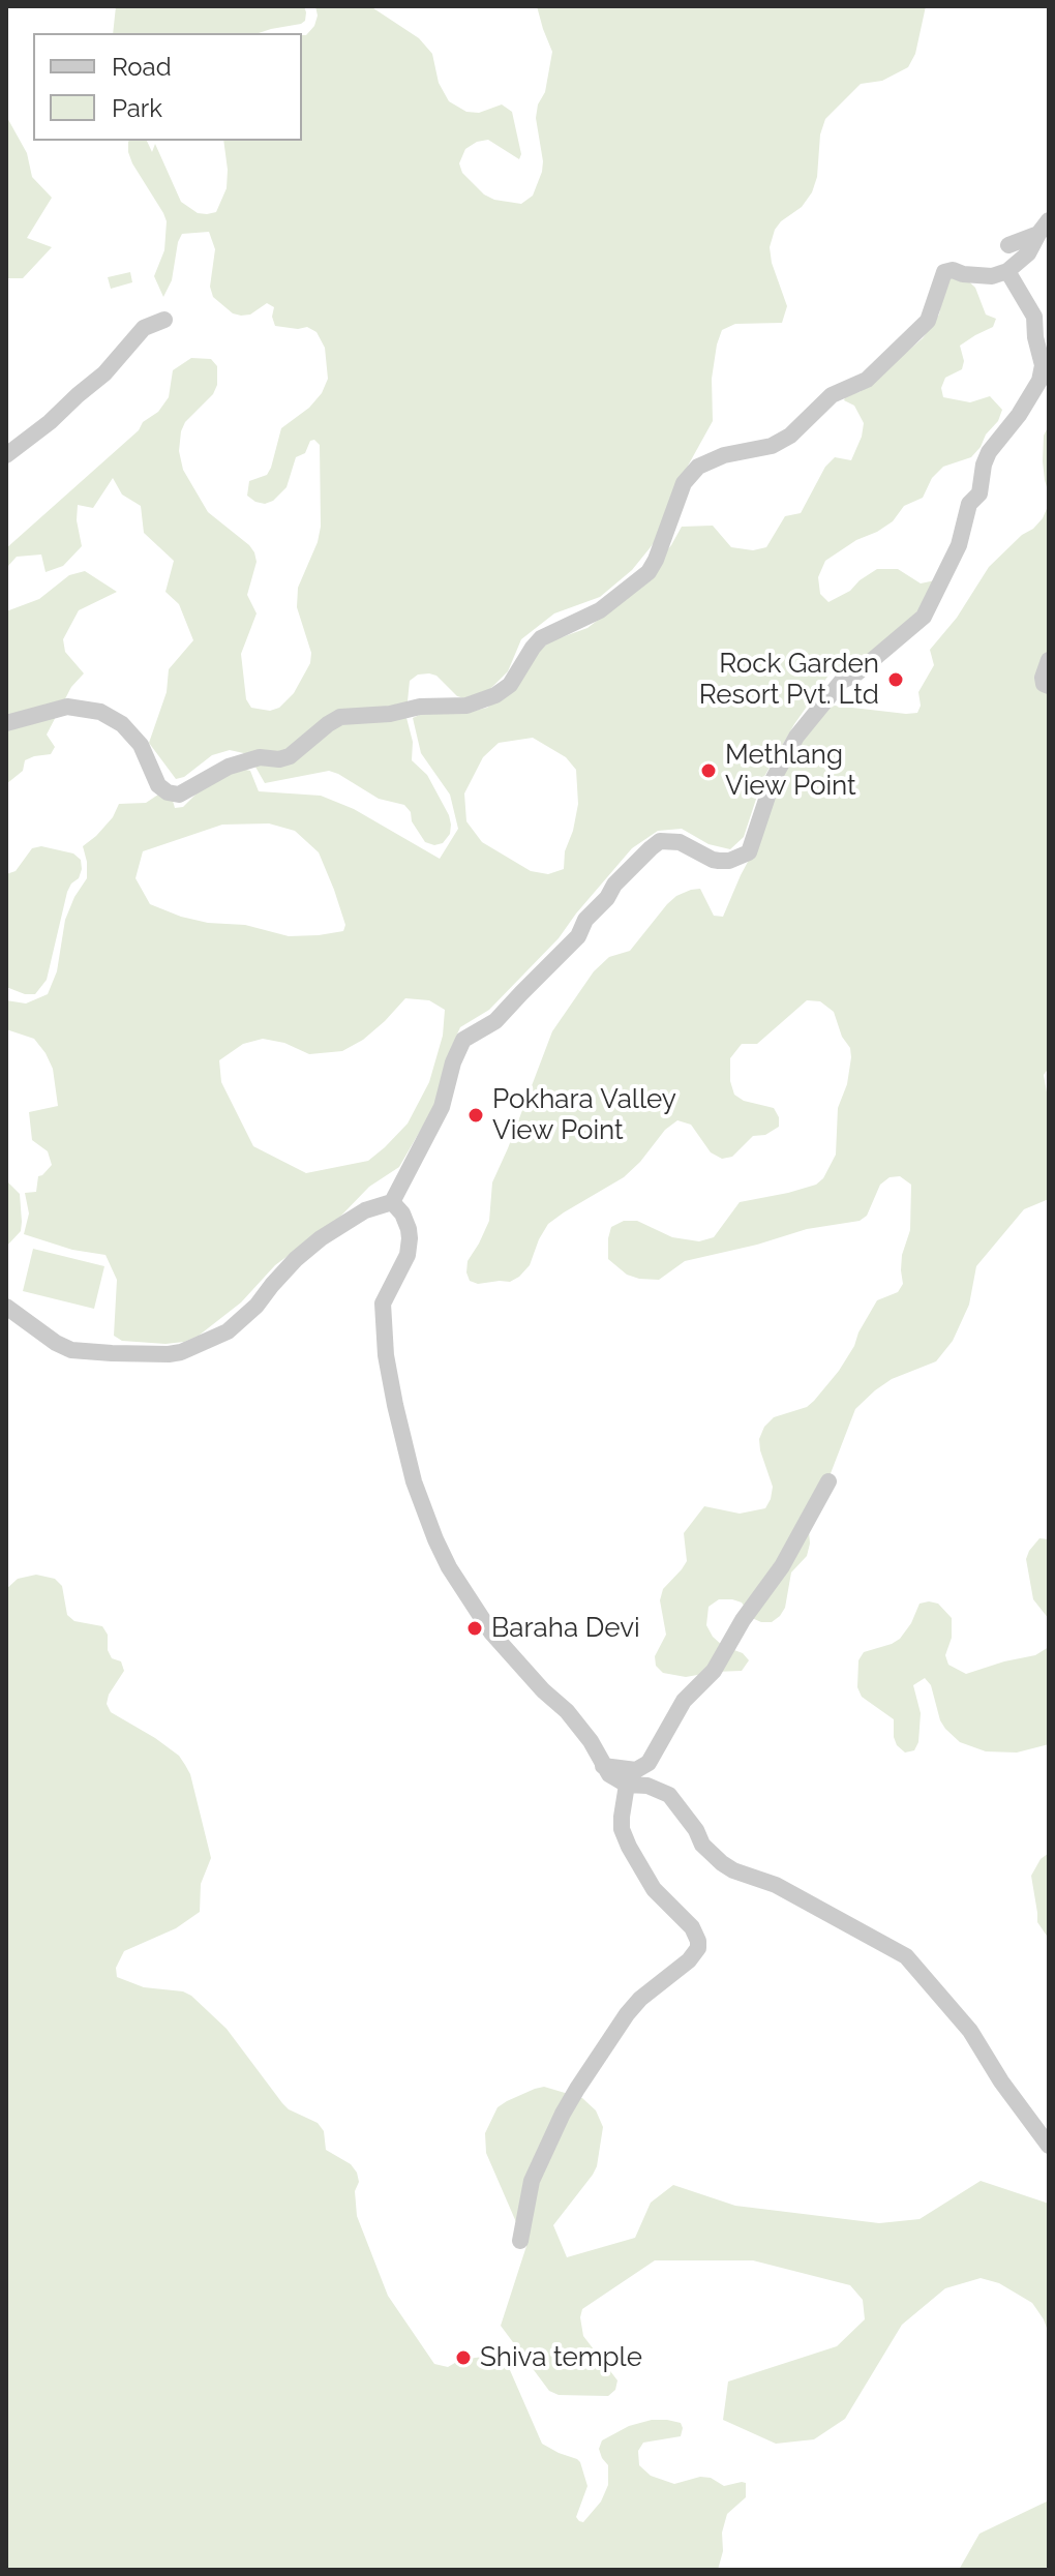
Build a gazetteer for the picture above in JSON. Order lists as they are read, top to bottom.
{
  "places": [
    "Rock Garden Resort Pvt. Ltd",
    "Methlang View Point",
    "Pokhara Valley View Point",
    "Baraha Devi",
    "Shiva temple"
  ],
  "legend": ["Road", "Park"]
}
